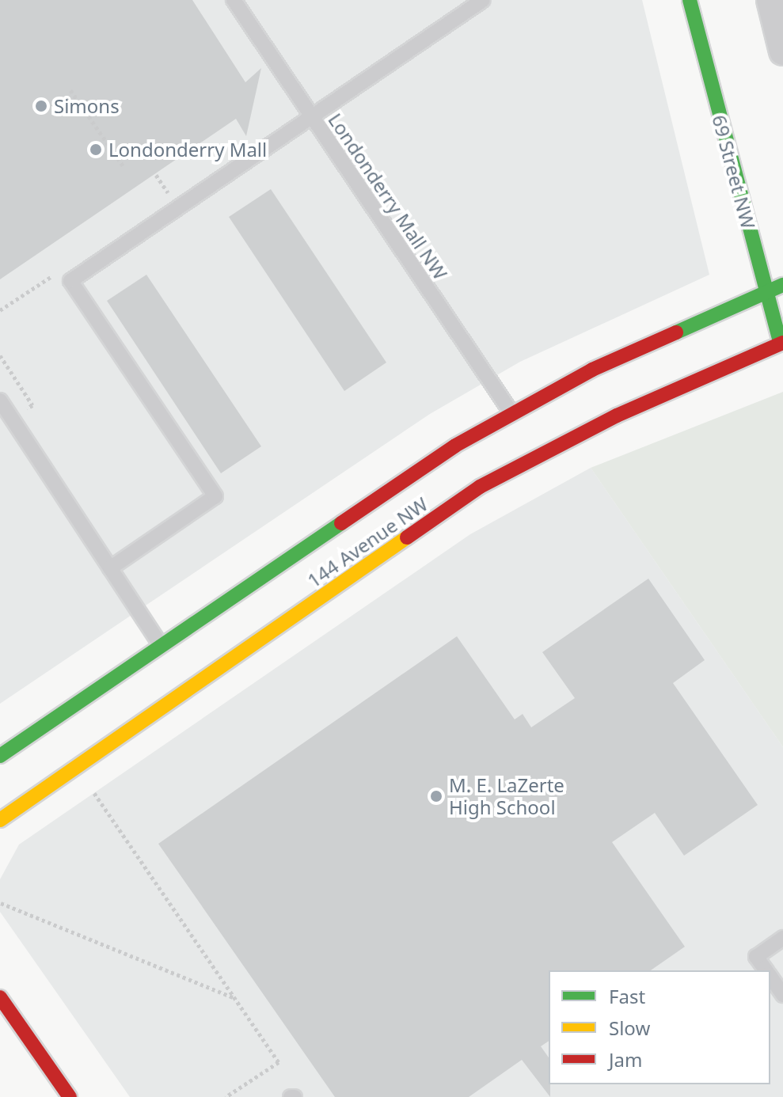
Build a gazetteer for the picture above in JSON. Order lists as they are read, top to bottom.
{
  "streets": {
    "street": ["69 Street NW", "144 Avenue NW"],
    "lane": ["Londonderry Mall NW"]
  },
  "crossings": [
    ["69 Street NW", "144 Avenue NW"],
    ["Londonderry Mall NW", "144 Avenue NW"]
  ],
  "places": ["Simons", "Londonderry Mall", "M. E. LaZerte High School"],
  "legend": ["Fast", "Slow", "Jam"]
}
